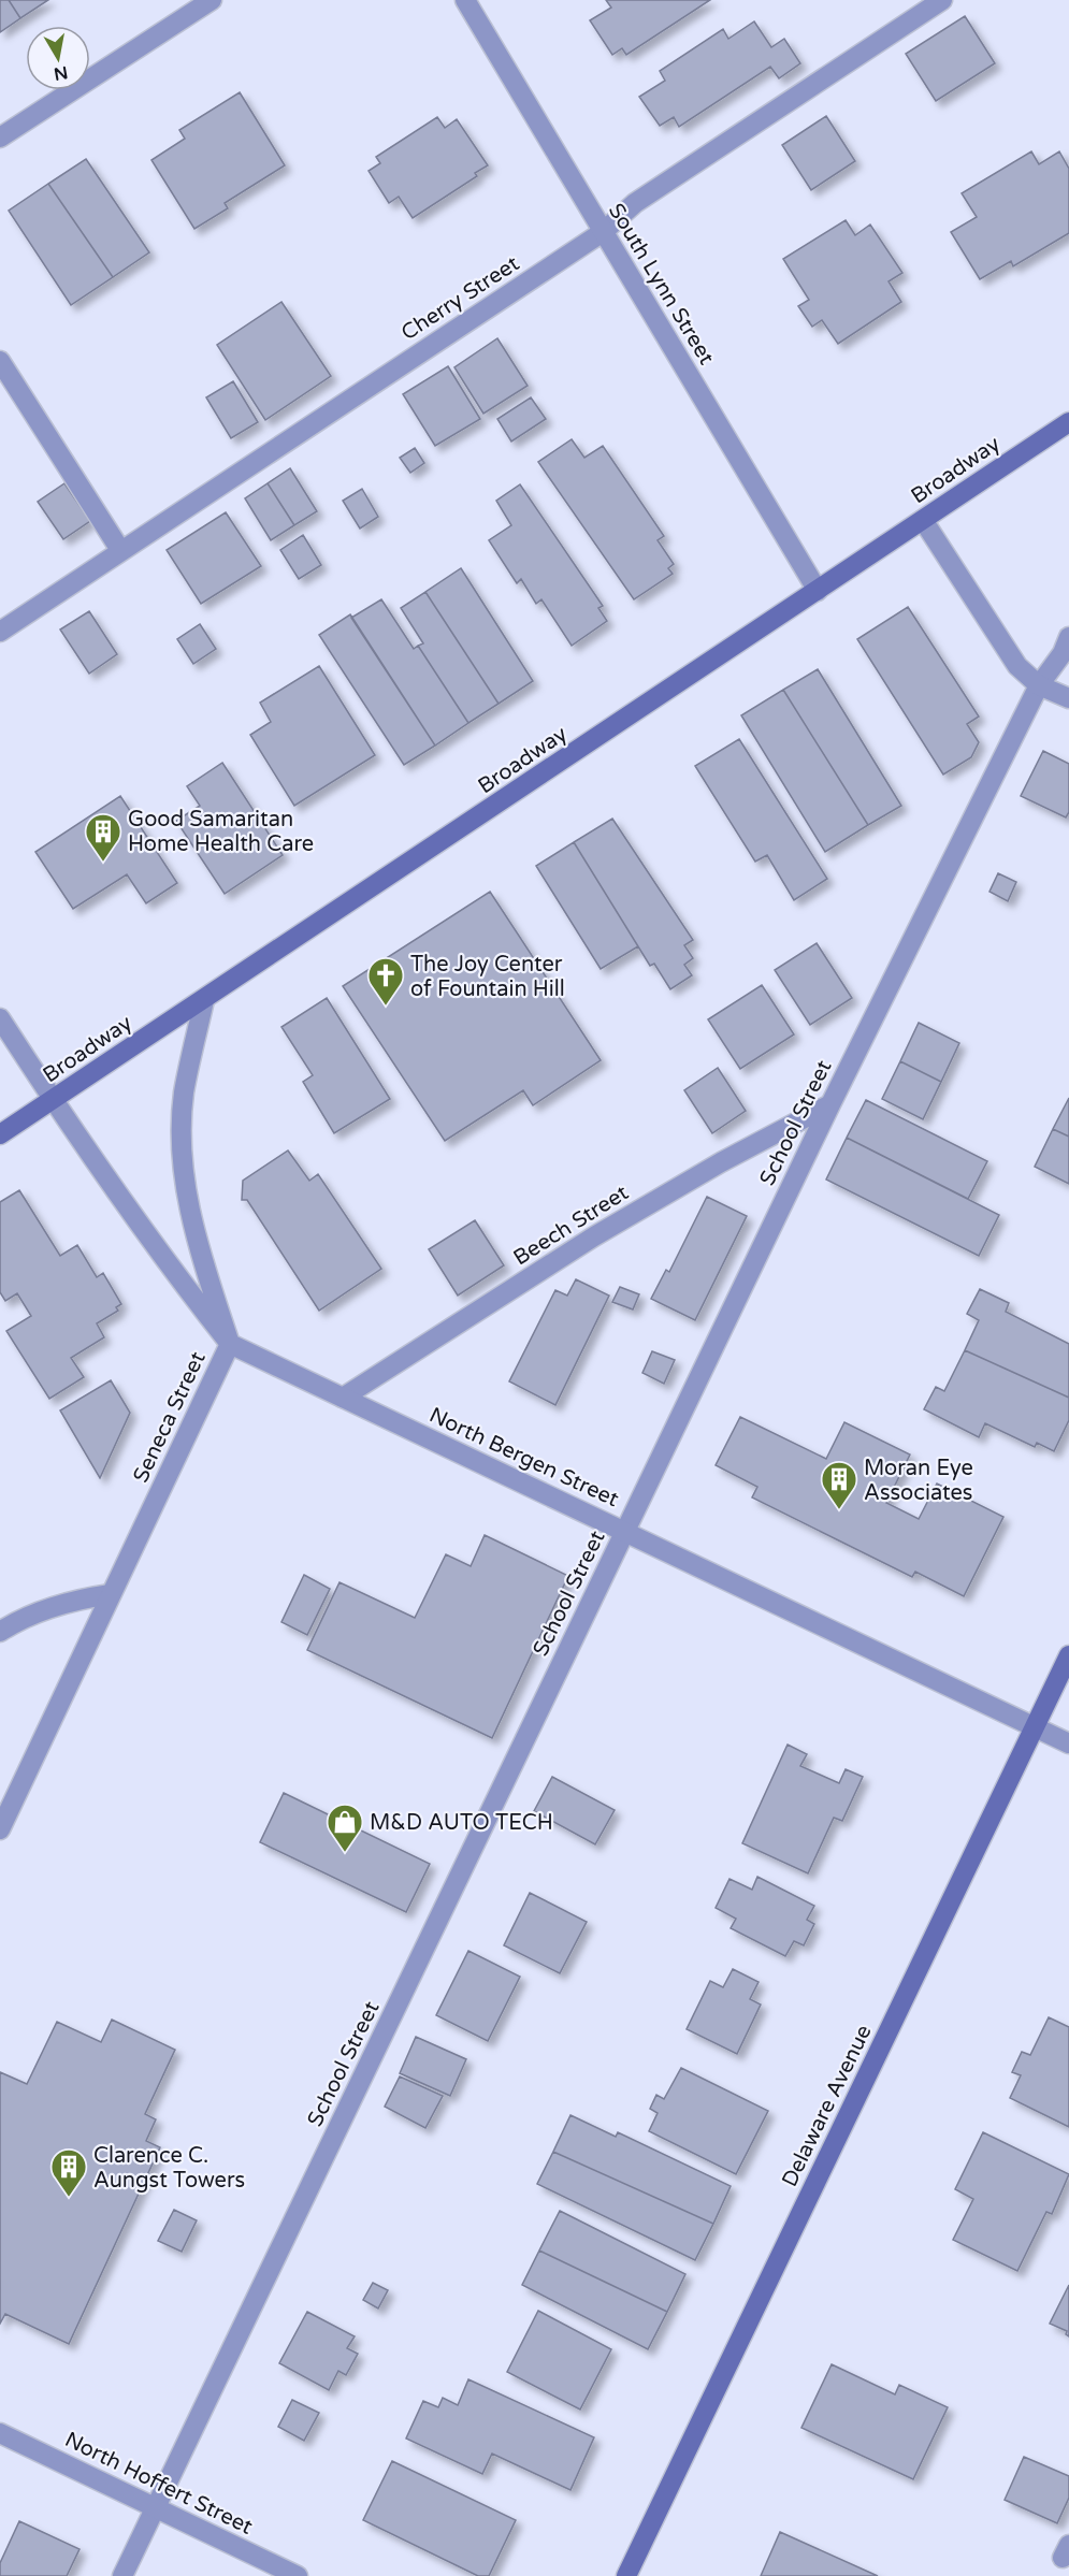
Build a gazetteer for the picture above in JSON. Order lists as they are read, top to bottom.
{
  "streets": {
    "main road": ["Broadway", "Delaware Avenue"],
    "street": [
      "South Lynn Street",
      "Cherry Street",
      "School Street",
      "Beech Street",
      "Seneca Street",
      "North Bergen Street",
      "North Hoffert Street"
    ]
  },
  "crossings": [
    ["South Lynn Street", "Cherry Street"],
    ["South Lynn Street", "Broadway"],
    ["Broadway", "Seneca Street"],
    ["Broadway", "North Bergen Street"],
    ["School Street", "Beech Street"],
    ["School Street", "North Bergen Street"],
    ["School Street", "North Hoffert Street"],
    ["Beech Street", "North Bergen Street"],
    ["Seneca Street", "North Bergen Street"],
    ["North Bergen Street", "Delaware Avenue"]
  ],
  "places": {
    "building": ["Good Samaritan Home Health Care", "Moran Eye Associates", "Clarence C. Aungst Towers"],
    "church": ["The Joy Center of Fountain Hill"],
    "shop": ["M&D AUTO TECH"]
  },
  "north": "bottom"
}
